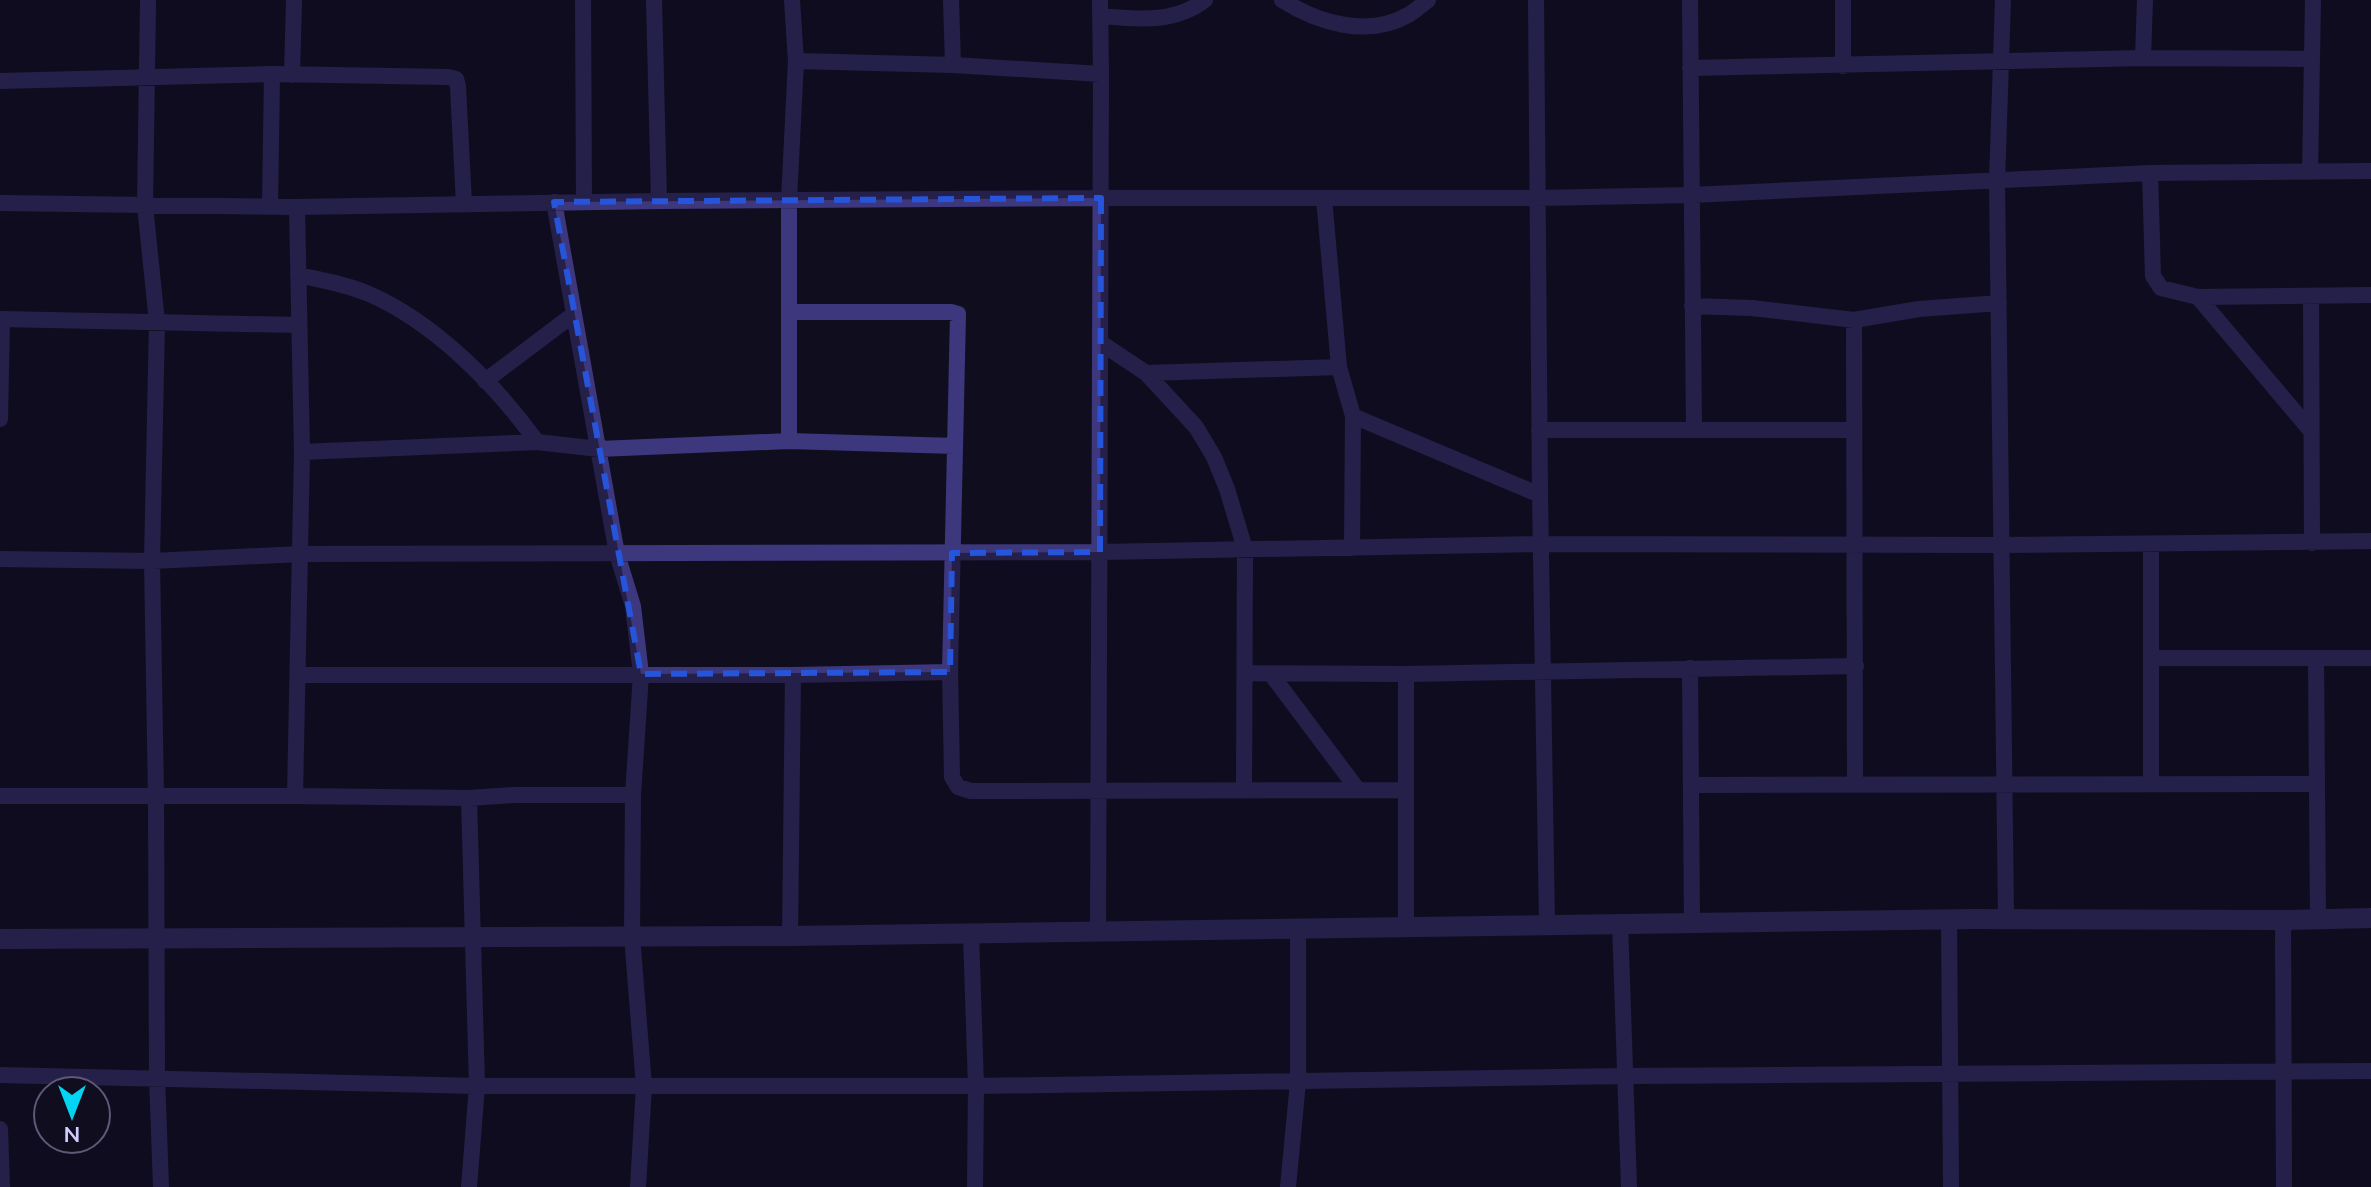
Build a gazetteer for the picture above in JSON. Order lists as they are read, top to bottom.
{
  "north": "bottom"
}
